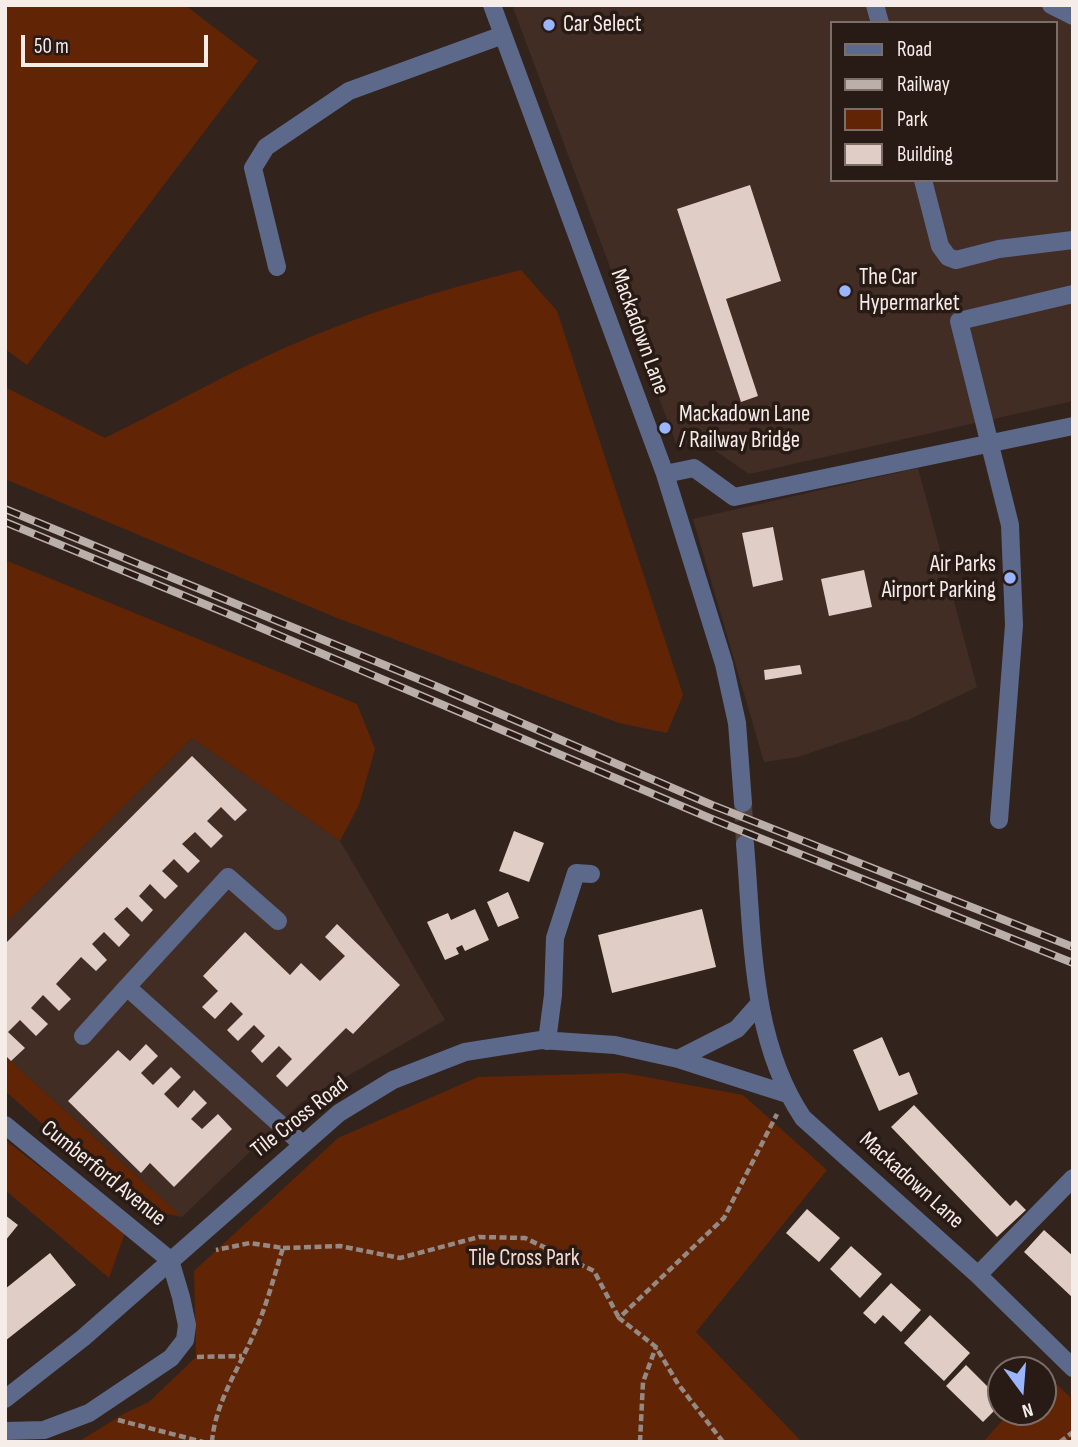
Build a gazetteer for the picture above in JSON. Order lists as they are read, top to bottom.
{
  "streets": {
    "street": ["Mackadown Lane", "Tile Cross Road", "Cumberford Avenue"]
  },
  "crossings": [
    ["Mackadown Lane", "Tile Cross Road"],
    ["Tile Cross Road", "Cumberford Avenue"]
  ],
  "parks": ["Tile Cross Park"],
  "places": [
    "Car Select",
    "The Car Hypermarket",
    "Mackadown Lane / Railway Bridge",
    "Air Parks Airport Parking"
  ],
  "legend": [
    "Road",
    "Railway",
    "Park",
    "Building"
  ],
  "scale_bar": "50 m",
  "north": "bottom"
}
